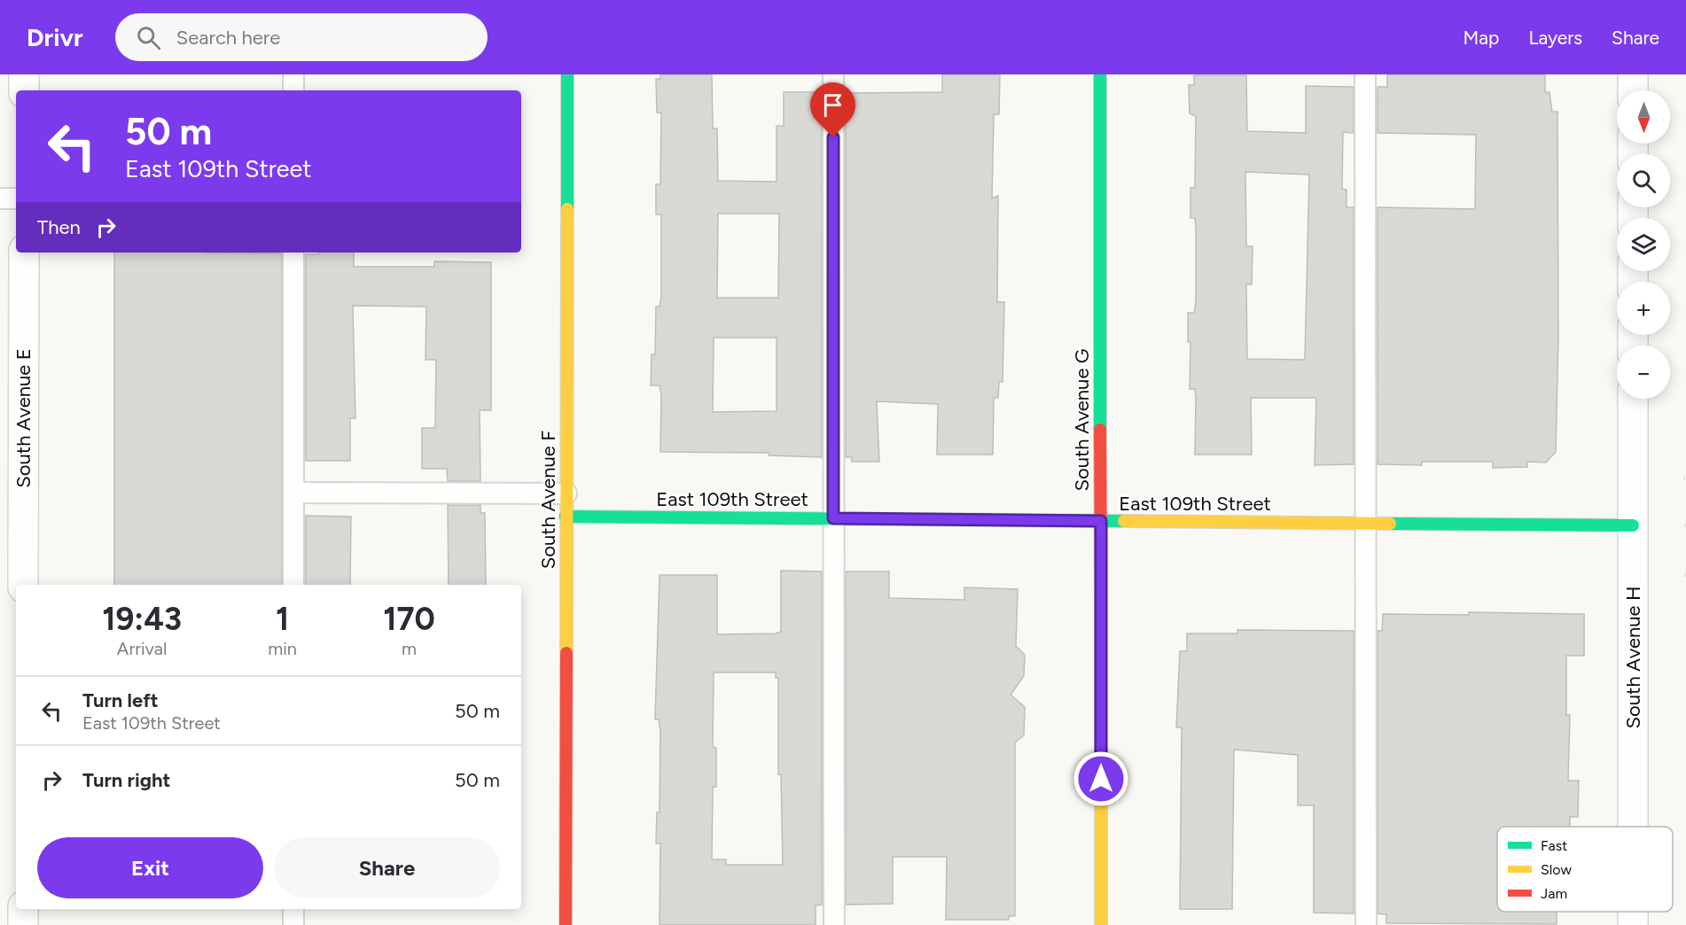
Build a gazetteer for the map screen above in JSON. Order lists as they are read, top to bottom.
{
  "streets": {
    "street": [
      "South Avenue E",
      "South Avenue G",
      "East 109th Street",
      "South Avenue F",
      "South Avenue H"
    ]
  },
  "crossings": [
    ["South Avenue G", "East 109th Street"],
    ["East 109th Street", "South Avenue F"],
    ["East 109th Street", "South Avenue H"]
  ],
  "legend": ["Fast", "Slow", "Jam"],
  "north": "bottom",
  "page": {
    "header": "Drivr",
    "search": "Search here",
    "nav": ["Map", "Layers", "Share"],
    "map_buttons": ["+", "−"],
    "turn": ["50 m", "East 109th Street"],
    "then": "Then",
    "eta": [
      "19:43",
      "Arrival",
      "1",
      "min",
      "170",
      "m"
    ],
    "list": [
      {
        "name": "Turn left",
        "note": "East 109th Street",
        "value": "50 m"
      },
      {
        "name": "Turn right",
        "value": "50 m"
      }
    ],
    "buttons": ["Exit", "Share"]
  }
}
